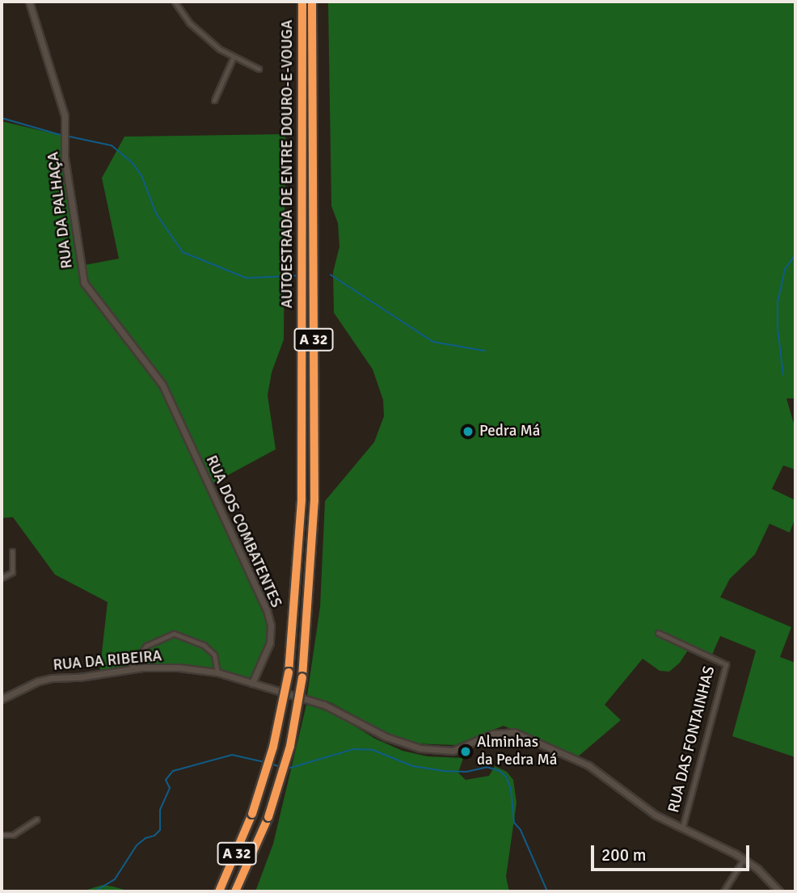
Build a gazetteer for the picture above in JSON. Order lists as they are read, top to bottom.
{
  "streets": {
    "highway": ["AUTOESTRADA DE ENTRE DOURO-E-VOUGA", "A 32"],
    "main road": ["RUA DA PALHAÇA", "RUA DOS COMBATENTES", "RUA DA RIBEIRA"],
    "street": ["RUA DAS FONTAINHAS"]
  },
  "crossings": [
    ["RUA DA PALHAÇA", "RUA DOS COMBATENTES"],
    ["RUA DOS COMBATENTES", "RUA DA RIBEIRA"],
    ["RUA DA RIBEIRA", "RUA DAS FONTAINHAS"]
  ],
  "places": ["Pedra Má", "Alminhas da Pedra Má"],
  "scale_bar": "200 m"
}
